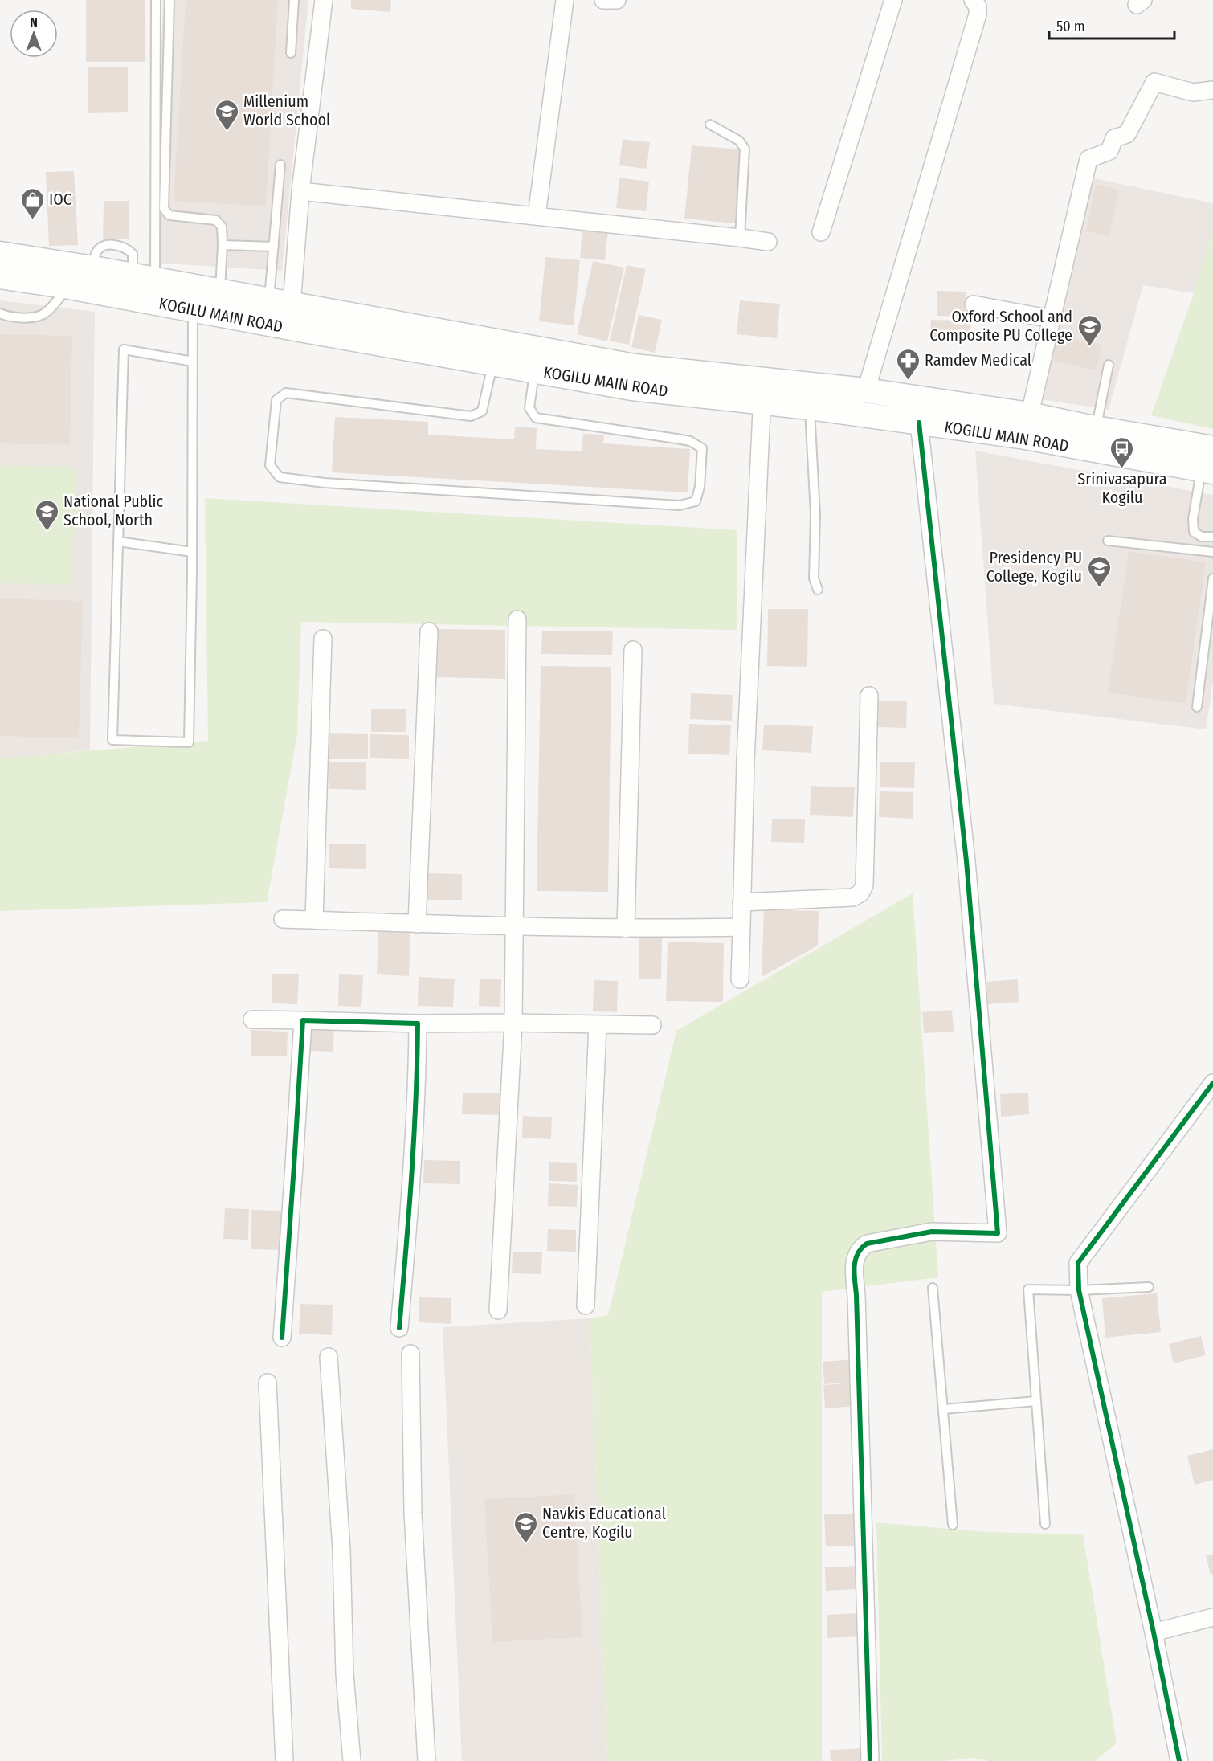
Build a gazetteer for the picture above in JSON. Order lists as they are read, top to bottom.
{
  "streets": {
    "main road": ["KOGILU MAIN ROAD"]
  },
  "places": {
    "school or university": [
      "Millenium World School",
      "Oxford School and Composite PU College",
      "National Public School, North",
      "Presidency PU College, Kogilu",
      "Navkis Educational Centre, Kogilu"
    ],
    "shop": ["IOC"],
    "pharmacy": ["Ramdev Medical"],
    "bus stop": ["Srinivasapura Kogilu"]
  },
  "scale_bar": "50 m",
  "north": "top"
}
